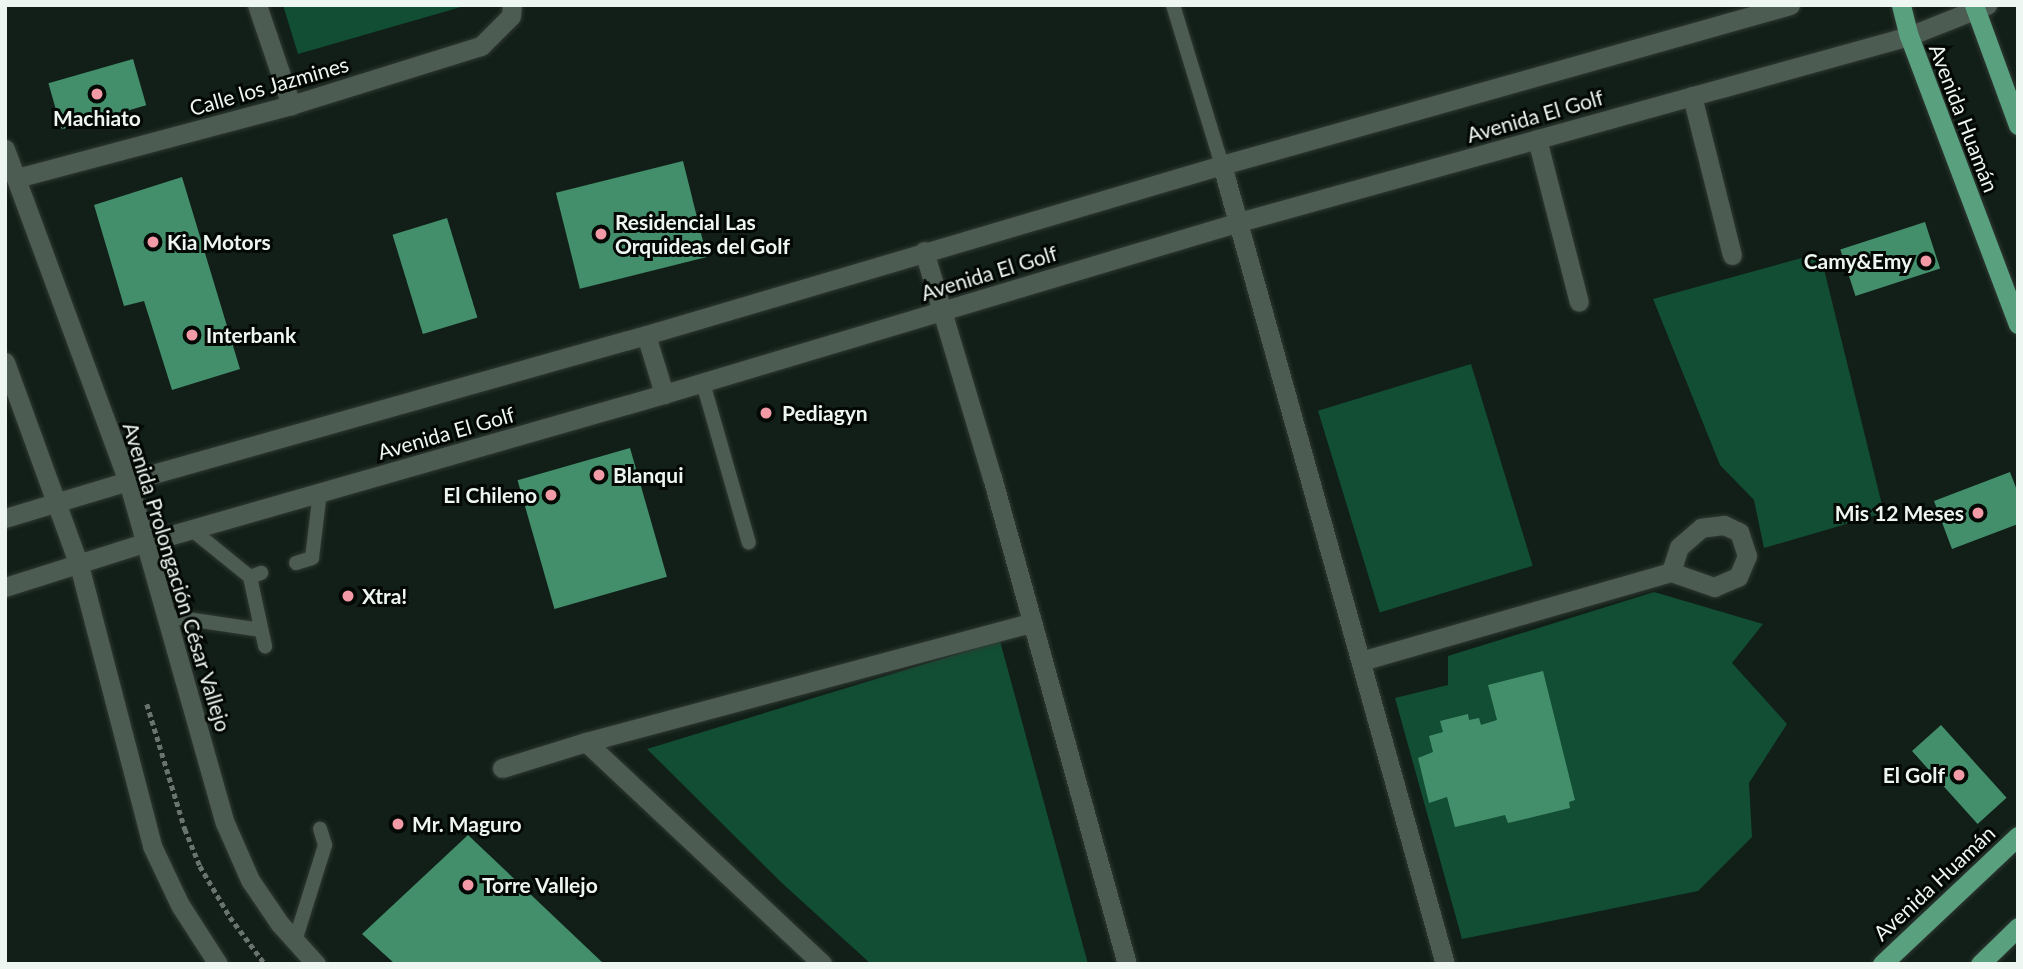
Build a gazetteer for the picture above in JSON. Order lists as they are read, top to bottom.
{
  "streets": {
    "main road": [
      "Calle los Jazmines",
      "Avenida El Golf",
      "Avenida Huamán",
      "Avenida Prolongación César Vallejo"
    ]
  },
  "crossings": [
    ["Calle los Jazmines", "Avenida Prolongación César Vallejo"],
    ["Avenida El Golf", "Avenida Huamán"],
    ["Avenida El Golf", "Avenida Prolongación César Vallejo"]
  ],
  "places": [
    "Machiato",
    "Residencial Las Orquideas del Golf",
    "Kia Motors",
    "Camy&Emy",
    "Interbank",
    "Pediagyn",
    "Blanqui",
    "El Chileno",
    "Mis 12 Meses",
    "Xtra!",
    "El Golf",
    "Mr. Maguro",
    "Torre Vallejo"
  ]
}
